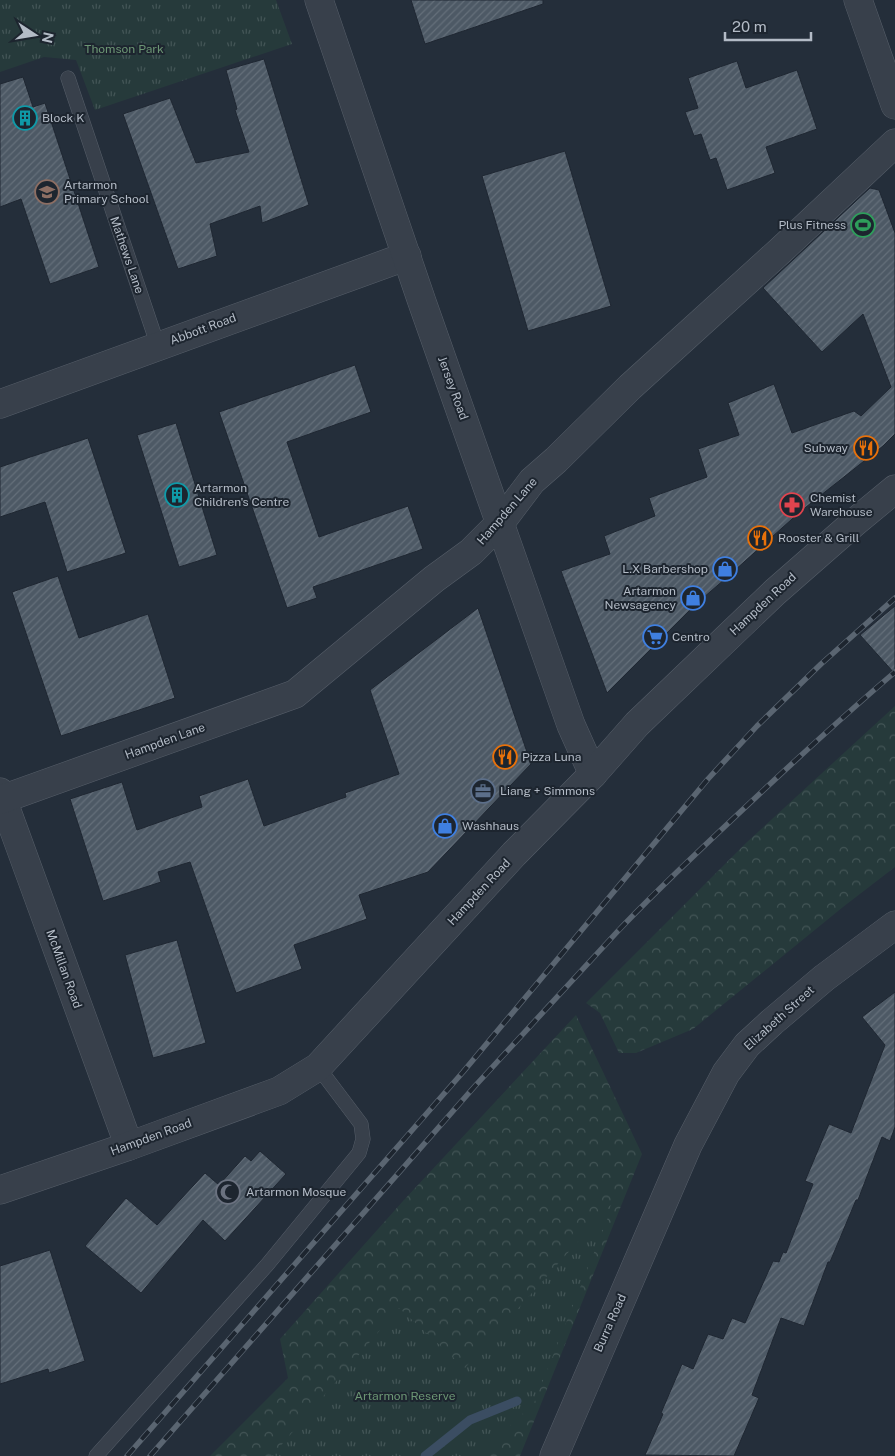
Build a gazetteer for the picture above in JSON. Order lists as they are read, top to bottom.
{
  "streets": {
    "street": [
      "Abbott Road",
      "Jersey Road",
      "Hampden Lane",
      "Hampden Road",
      "McMillan Road",
      "Elizabeth Street",
      "Burra Road"
    ],
    "lane": ["Mathews Lane"]
  },
  "crossings": [
    ["Mathews Lane", "Abbott Road"],
    ["Abbott Road", "Jersey Road"],
    ["Jersey Road", "Hampden Lane"],
    ["Jersey Road", "Hampden Road"],
    ["Hampden Lane", "McMillan Road"],
    ["Hampden Road", "McMillan Road"],
    ["Elizabeth Street", "Burra Road"]
  ],
  "parks": ["Thomson Park", "Artarmon Reserve"],
  "places": {
    "building": ["Block K", "Artarmon Children's Centre"],
    "school or university": ["Artarmon Primary School"],
    "sports": ["Plus Fitness"],
    "restaurant": ["Subway", "Rooster & Grill", "Pizza Luna"],
    "pharmacy": ["Chemist Warehouse"],
    "shop": ["L.X Barbershop", "Artarmon Newsagency", "Washhaus"],
    "supermarket": ["Centro"],
    "office": ["Liang + Simmons"],
    "mosque": ["Artarmon Mosque"]
  },
  "scale_bar": "20 m",
  "north": "right"
}
